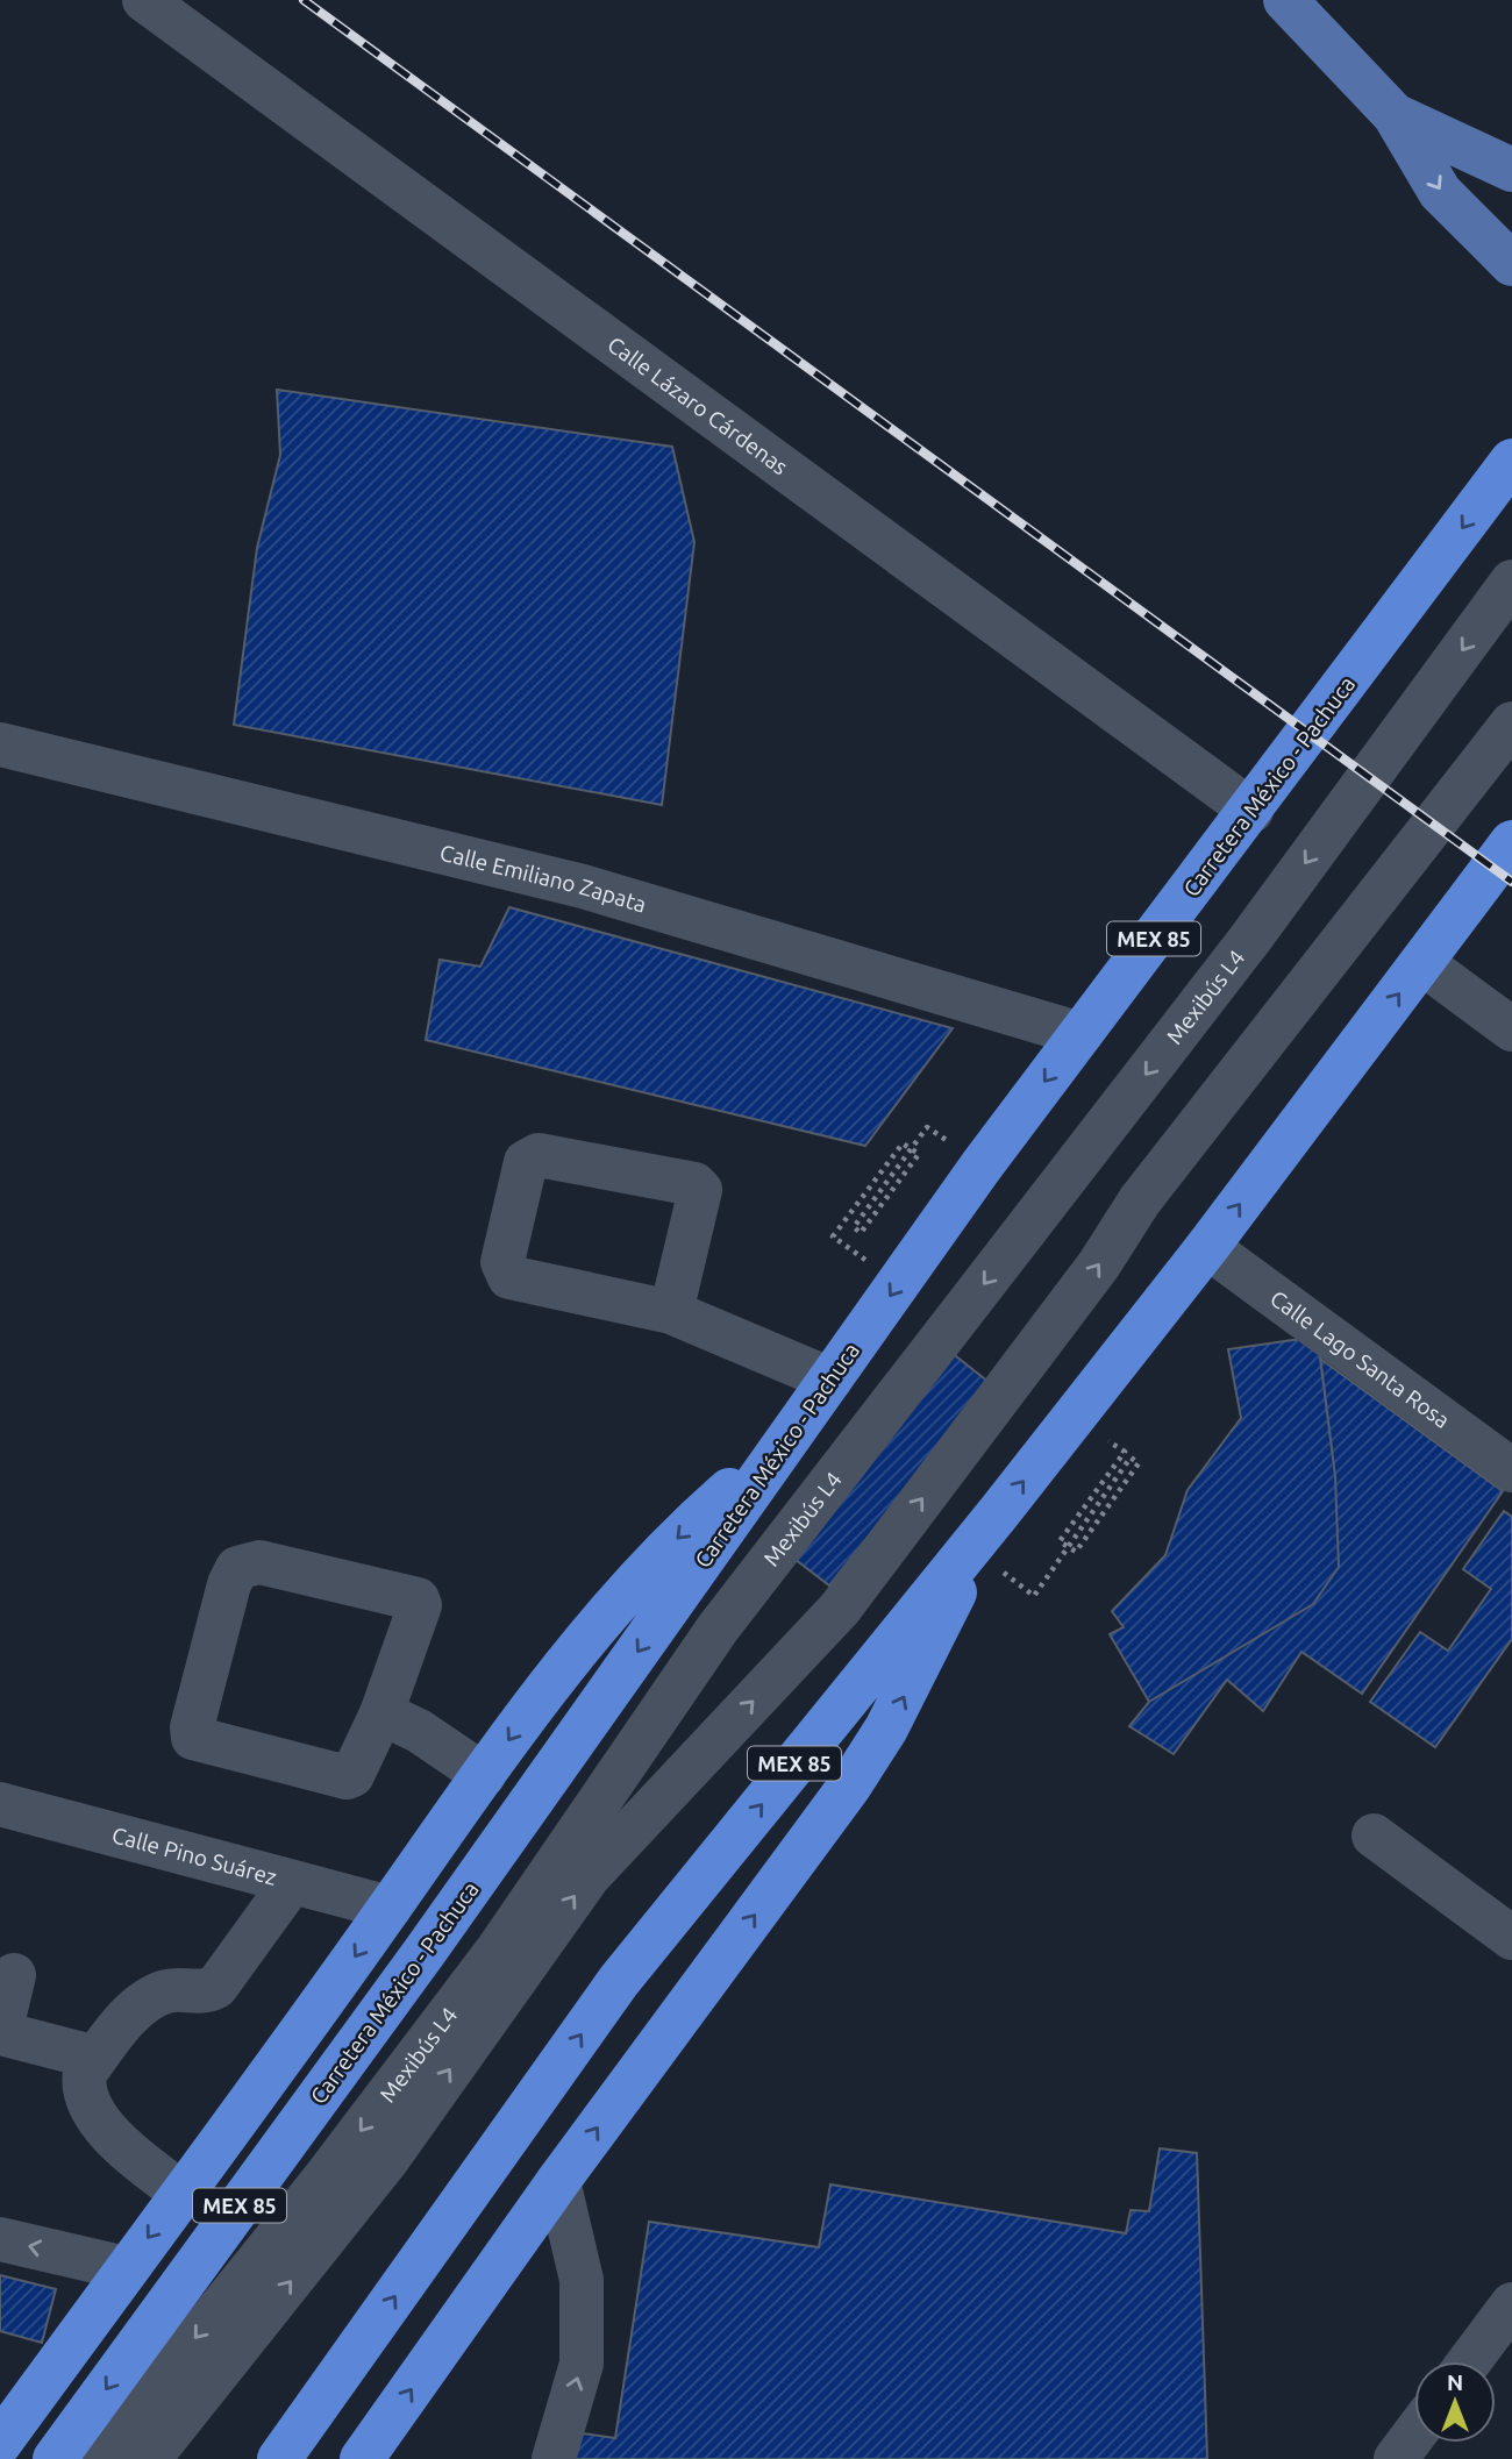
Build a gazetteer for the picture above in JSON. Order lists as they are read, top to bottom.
{
  "streets": {
    "highway": ["Carretera México - Pachuca", "MEX 85"],
    "street": [
      "Calle Lázaro Cárdenas",
      "Calle Emiliano Zapata",
      "Mexibús L4",
      "Calle Lago Santa Rosa",
      "Calle Pino Suárez"
    ]
  },
  "crossings": [
    ["Calle Lázaro Cárdenas", "Carretera México - Pachuca"],
    ["Carretera México - Pachuca", "Calle Emiliano Zapata"],
    ["MEX 85", "Calle Lago Santa Rosa"]
  ],
  "north": "top"
}
